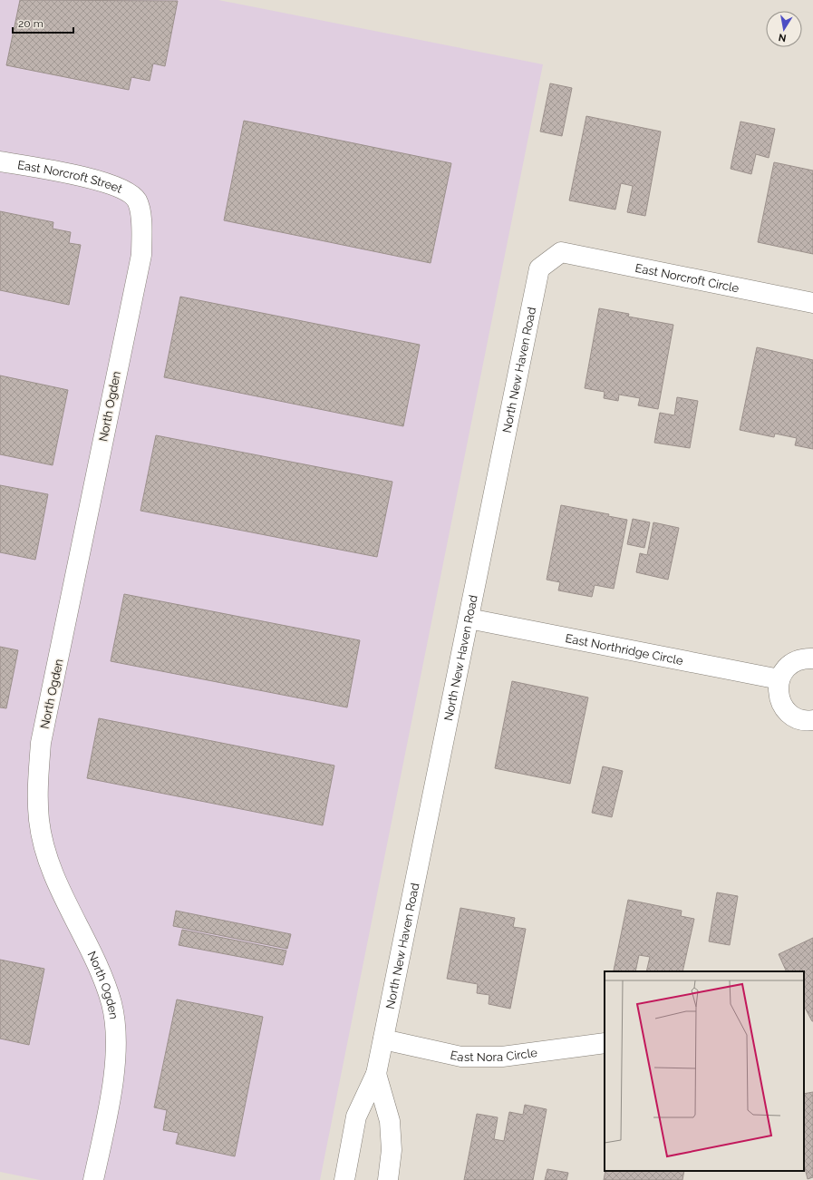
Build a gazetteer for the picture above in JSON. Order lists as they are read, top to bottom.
{
  "streets": {
    "street": [
      "East Norcroft Street",
      "East Norcroft Circle",
      "North New Haven Road",
      "North Ogden",
      "East Northridge Circle",
      "East Nora Circle"
    ]
  },
  "crossings": [
    ["East Norcroft Street", "North Ogden"],
    ["East Norcroft Circle", "North New Haven Road"],
    ["North New Haven Road", "East Northridge Circle"],
    ["North New Haven Road", "East Nora Circle"]
  ],
  "scale_bar": "20 m",
  "north": "bottom"
}
